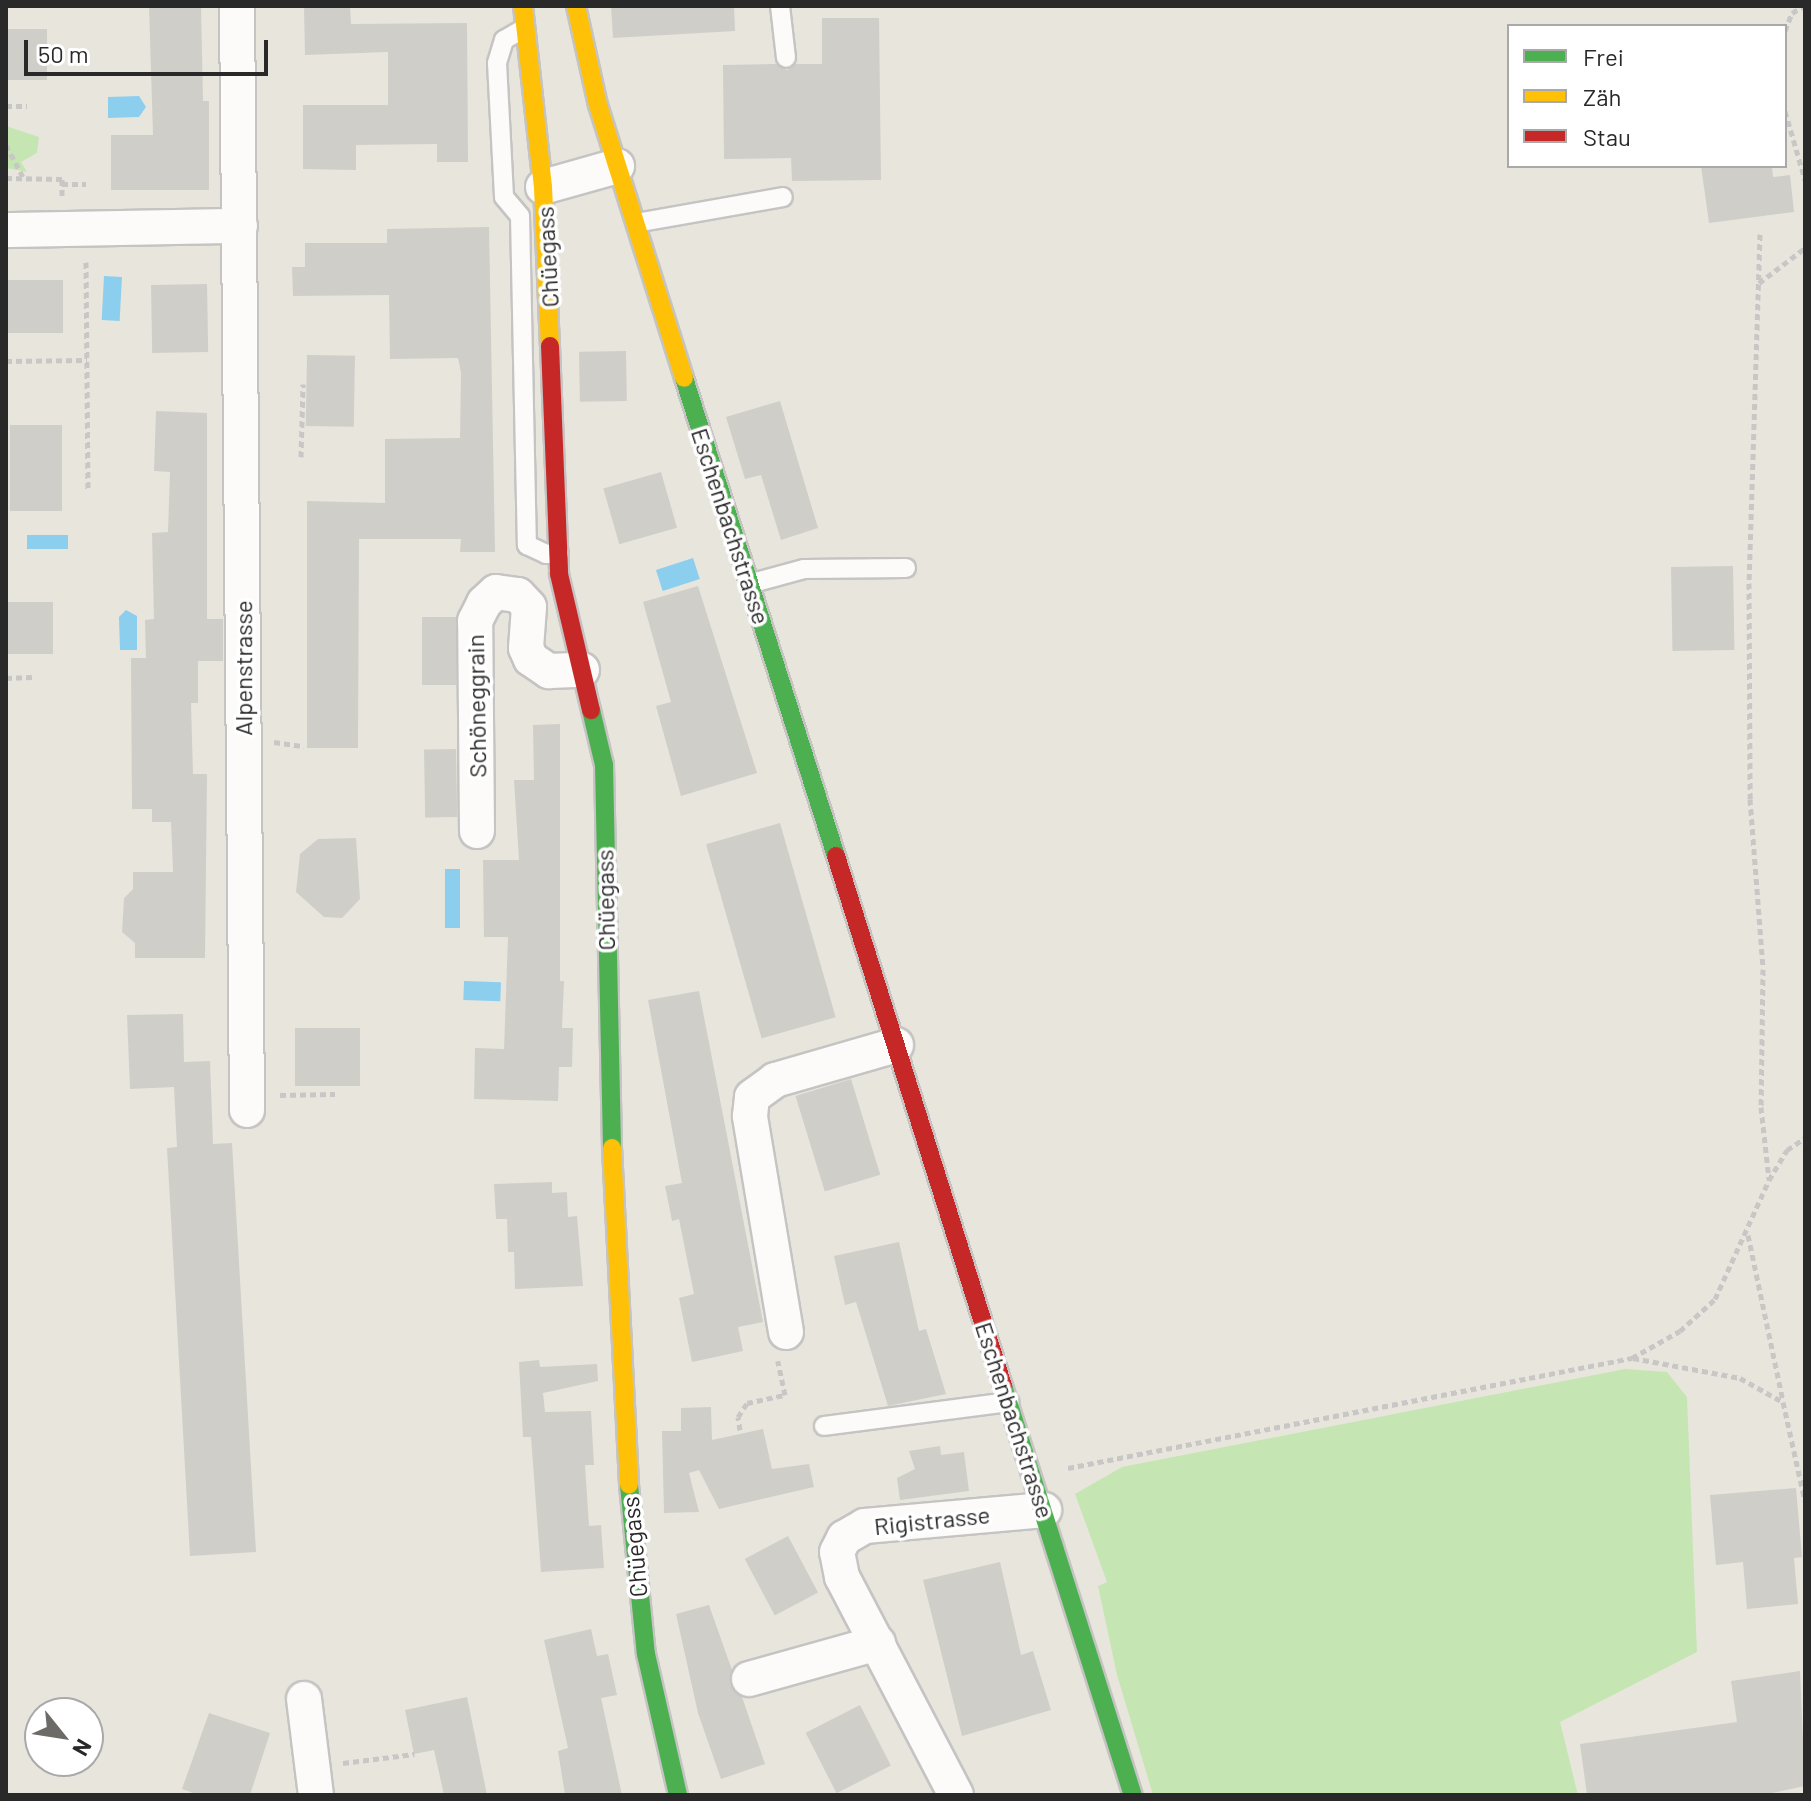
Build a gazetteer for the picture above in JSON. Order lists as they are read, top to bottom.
{
  "streets": {
    "street": [
      "Chüegass",
      "Eschenbachstrasse",
      "Alpenstrasse",
      "Schöneggrain",
      "Rigistrasse"
    ]
  },
  "crossings": [
    ["Chüegass", "Schöneggrain"],
    ["Eschenbachstrasse", "Rigistrasse"]
  ],
  "legend": ["Frei", "Zäh", "Stau"],
  "scale_bar": "50 m",
  "north": "bottom right"
}
